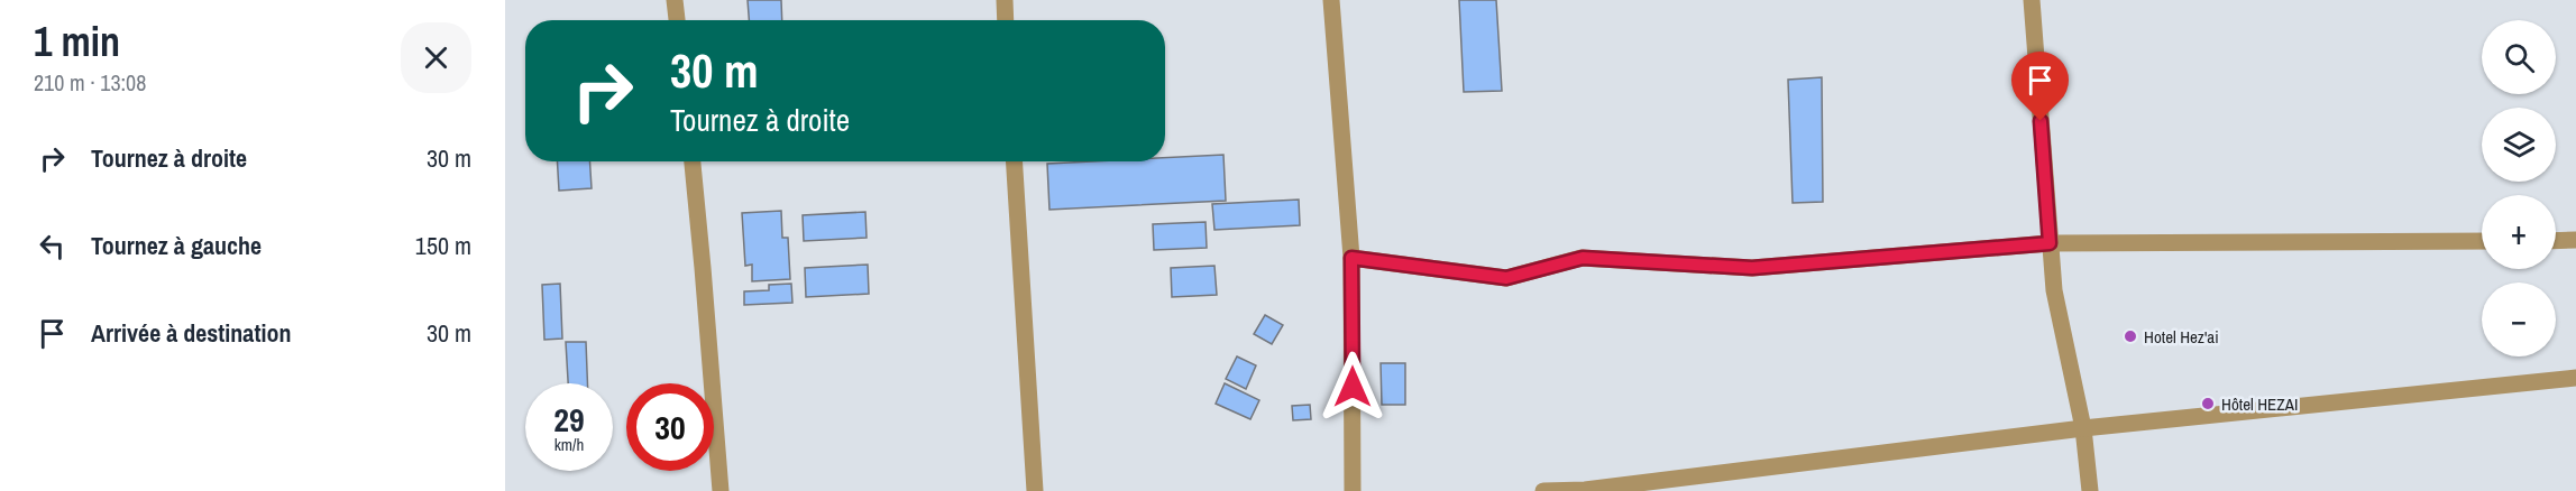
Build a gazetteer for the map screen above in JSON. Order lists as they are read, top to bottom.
{
  "places": ["Hotel Hez'ai", "Hôtel HEZAI"],
  "page": {
    "heading": ["1 min", "210 m · 13:08"],
    "map_buttons": ["+", "−"],
    "turn": ["30 m", "Tournez à droite"],
    "list": [
      {
        "name": "Tournez à droite",
        "value": "30 m"
      },
      {
        "name": "Tournez à gauche",
        "value": "150 m"
      },
      {
        "name": "Arrivée à destination",
        "value": "30 m"
      }
    ],
    "speed": "29 km/h",
    "limit": "30"
  }
}
